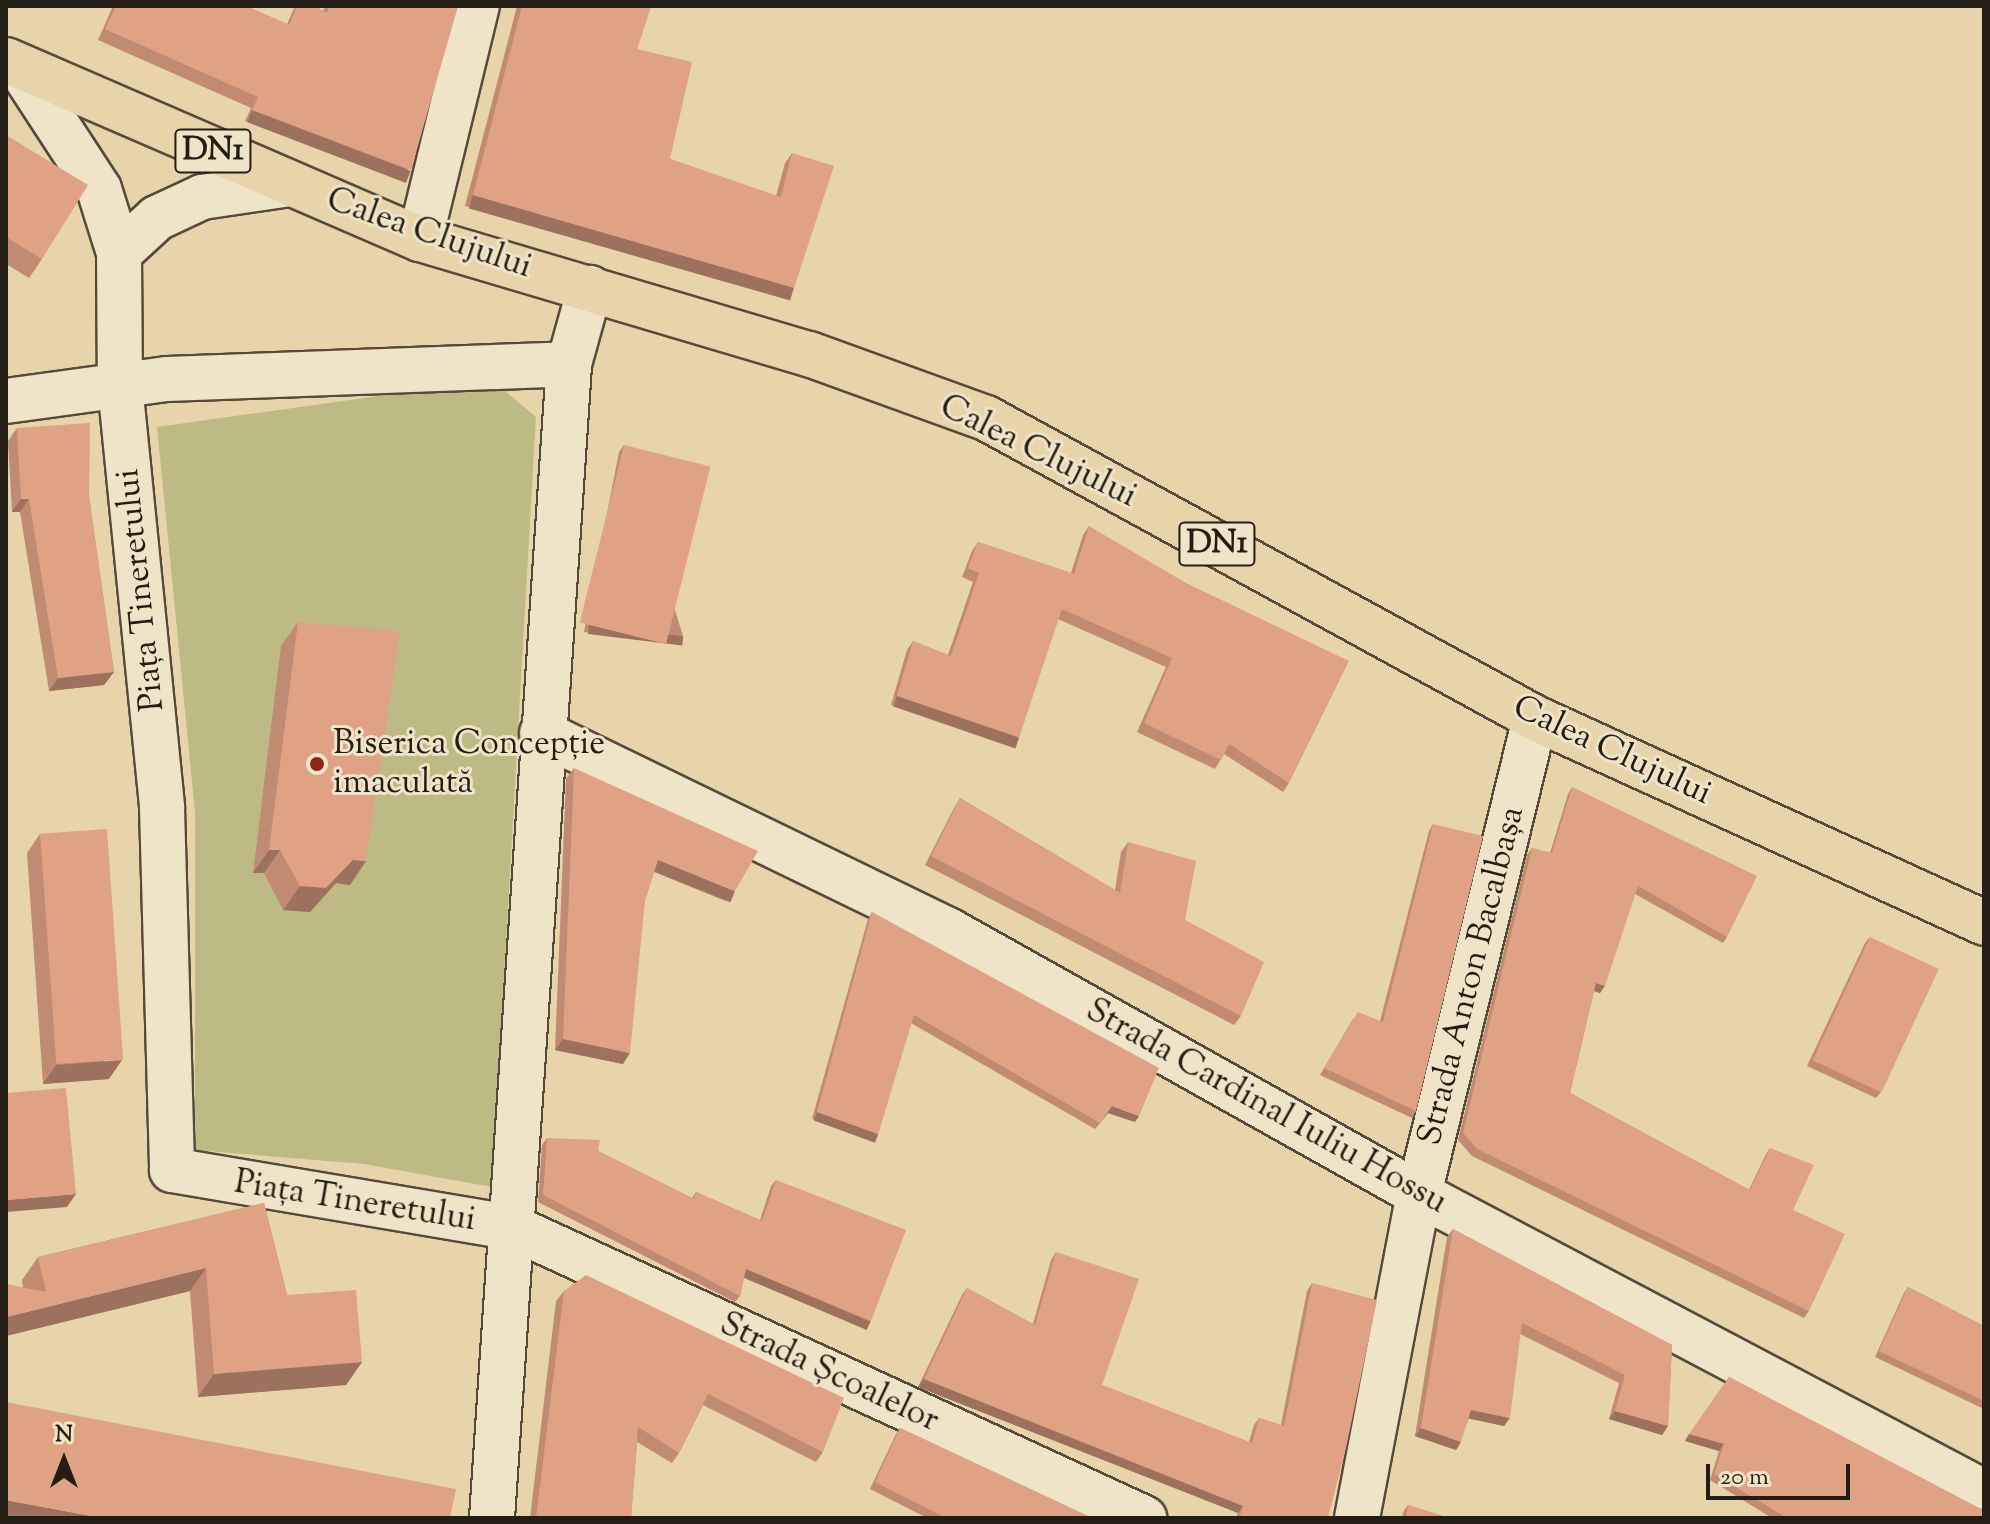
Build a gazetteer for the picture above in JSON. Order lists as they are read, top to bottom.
{
  "streets": {
    "main road": ["DN1", "Calea Clujului"],
    "street": [
      "Piața Tineretului",
      "Strada Anton Bacalbașa",
      "Strada Cardinal Iuliu Hossu",
      "Strada Școalelor"
    ]
  },
  "crossings": [
    ["Calea Clujului", "Piața Tineretului"],
    ["Calea Clujului", "Strada Anton Bacalbașa"],
    ["Piața Tineretului", "Strada Cardinal Iuliu Hossu"],
    ["Piața Tineretului", "Strada Școalelor"],
    ["Strada Anton Bacalbașa", "Strada Cardinal Iuliu Hossu"]
  ],
  "places": ["Biserica Concepție imaculată"],
  "scale_bar": "20 m",
  "north": "top"
}
